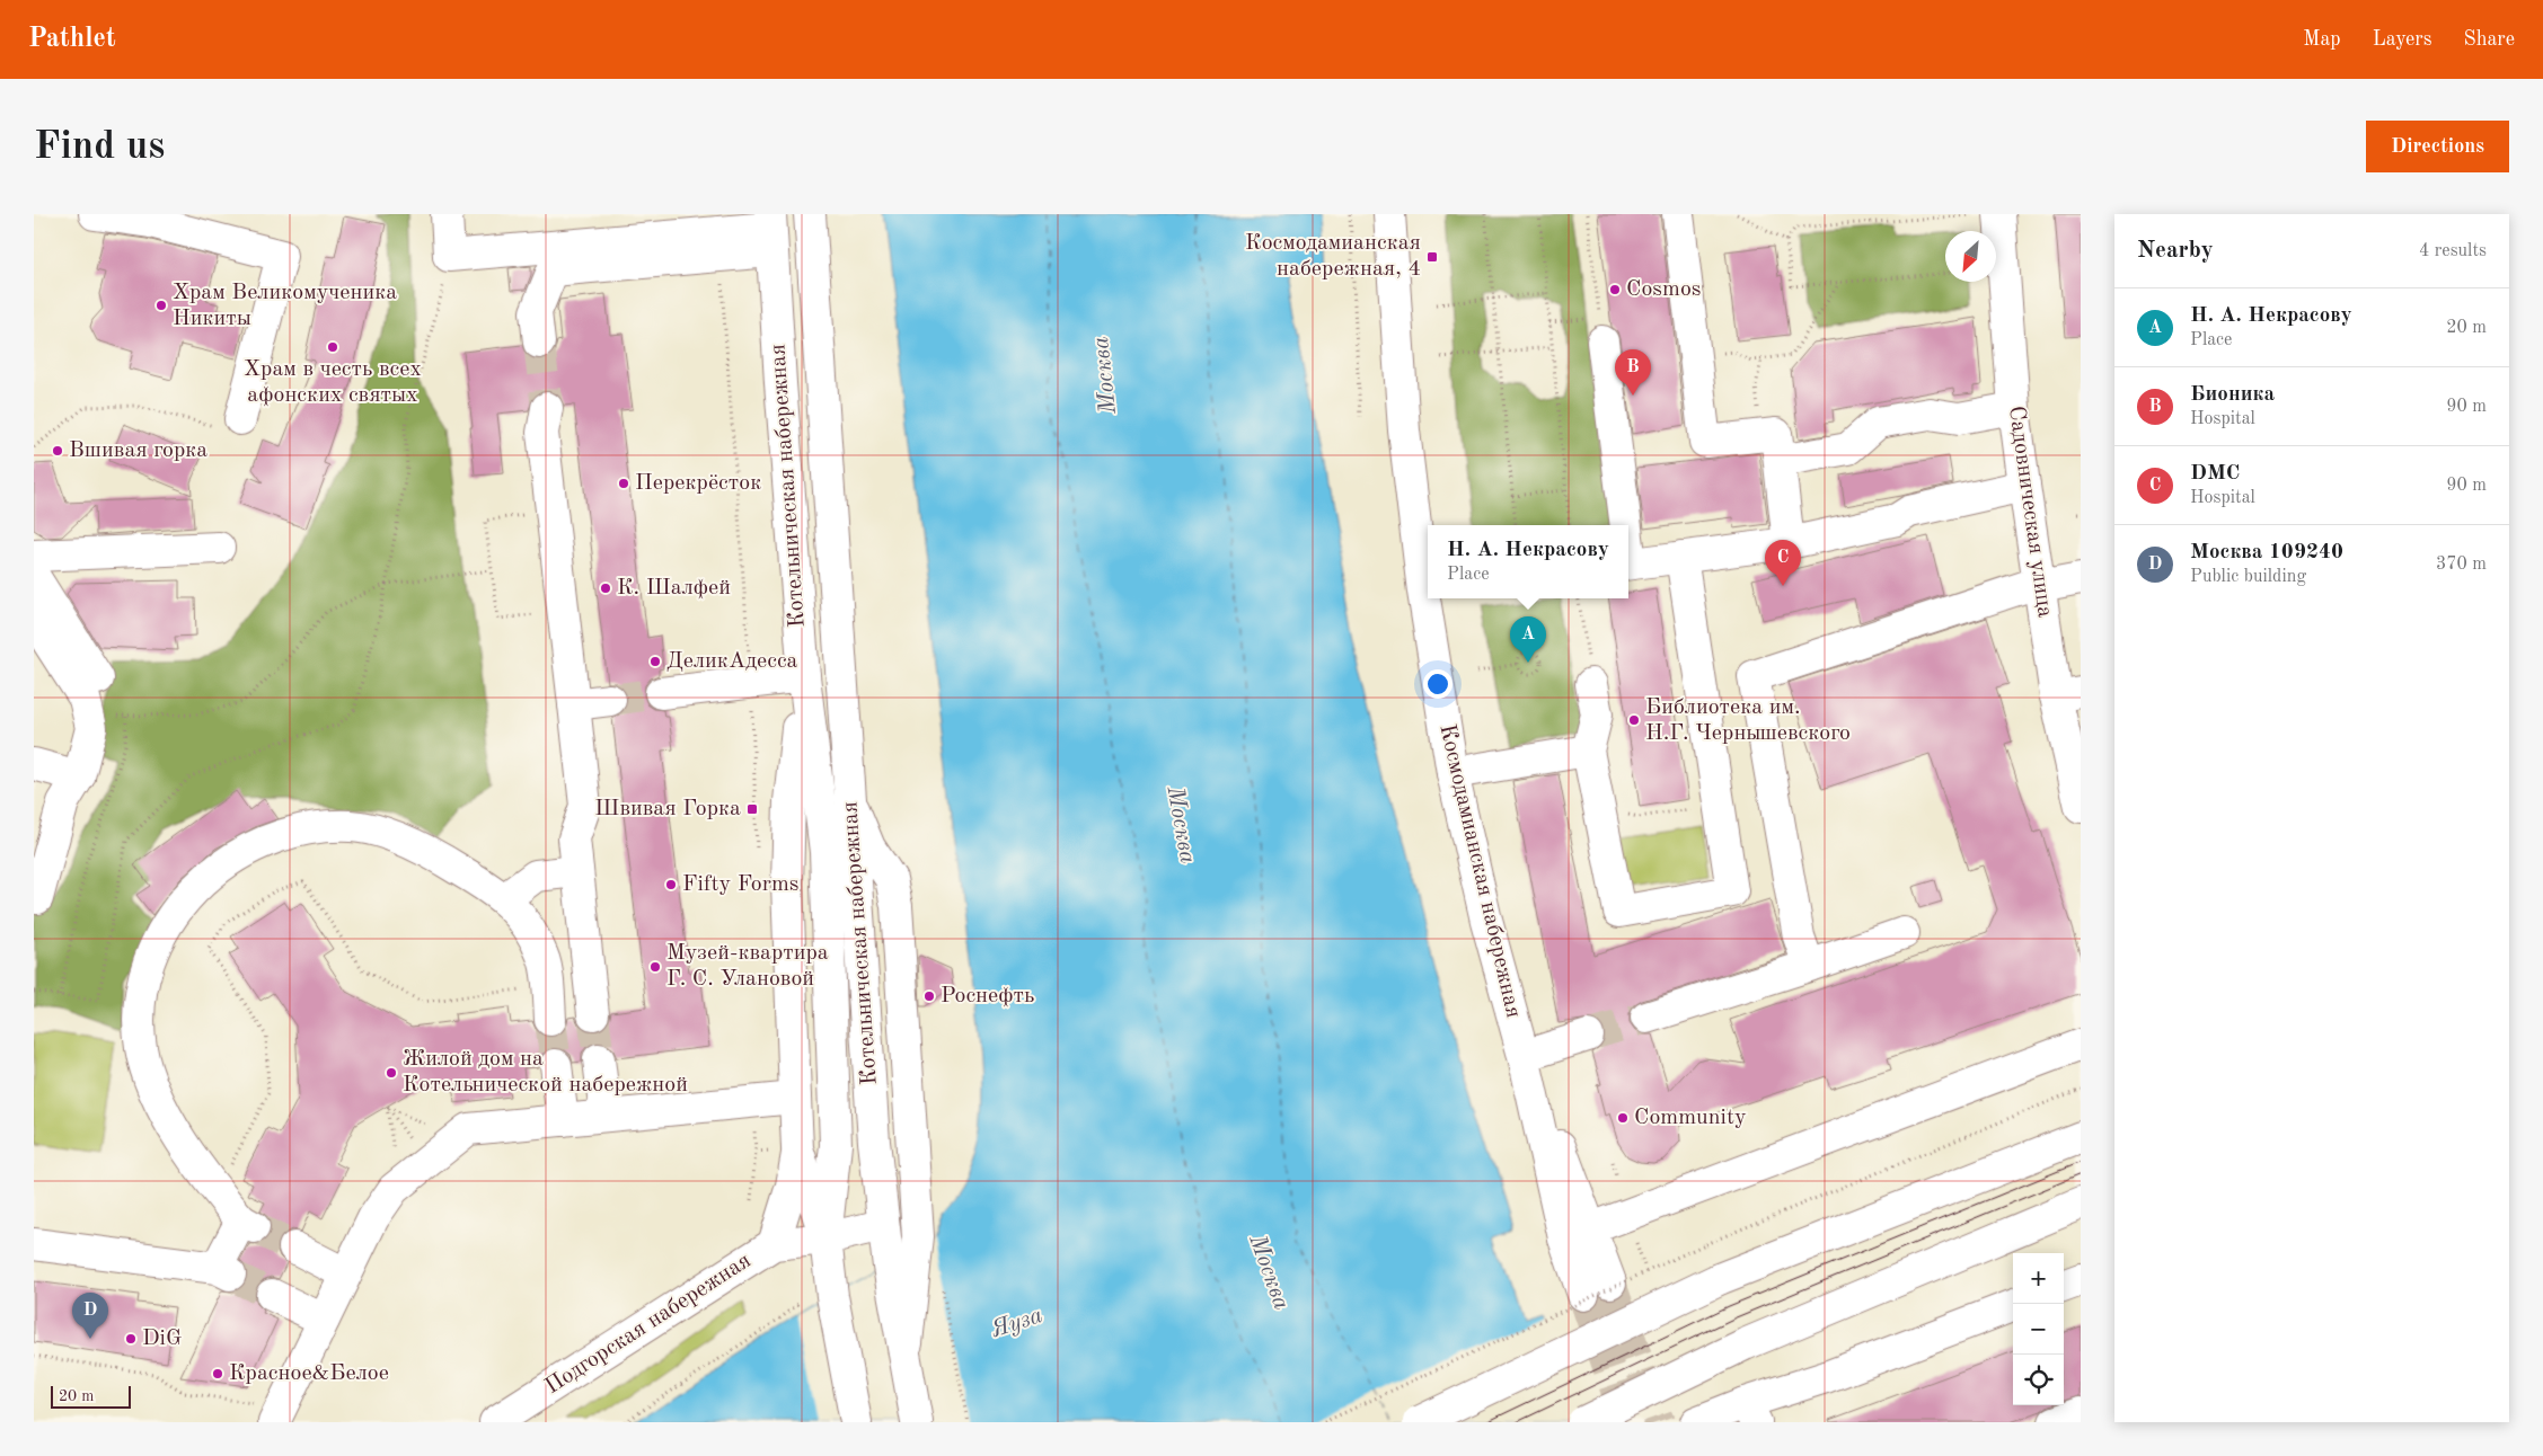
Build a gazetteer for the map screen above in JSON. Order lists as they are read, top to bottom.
{
  "streets": {
    "main road": [
      "Котельническая набережная",
      "Садовническая улица",
      "Космодамианская набережная",
      "Подгорская набережная"
    ]
  },
  "crossings": [
    ["Котельническая набережная", "Подгорская набережная"]
  ],
  "water": ["Москва", "Яуза"],
  "places": {
    "transit": ["Космодамианская набережная, 4", "Швивая Горка"],
    "other": [
      "Cosmos",
      "Храм Великомученика Никиты",
      "Храм в честь всех афонских святых",
      "Вшивая горка",
      "Перекрёсток",
      "К. Шалфей",
      "ДеликАдесса",
      "Библиотека им. Н.Г. Чернышевского",
      "Fifty Forms",
      "Музей-квартира Г. С. Улановой",
      "Роснефть",
      "Жилой дом на Котельнической набережной",
      "Community",
      "DiG",
      "Красное&Белое"
    ]
  },
  "scale_bar": "20 m",
  "north": "bottom left",
  "page": {
    "header": "Pathlet",
    "nav": ["Map", "Layers", "Share"],
    "buttons": "Directions",
    "title": "Find us",
    "heading": ["Nearby", "4 results"],
    "list": [
      {
        "mark": "A",
        "name": "Н. А. Некрасову",
        "note": "Place",
        "value": "20 m"
      },
      {
        "mark": "B",
        "name": "Бионика",
        "note": "Hospital",
        "value": "90 m"
      },
      {
        "mark": "C",
        "name": "DMC",
        "note": "Hospital",
        "value": "90 m"
      },
      {
        "mark": "D",
        "name": "Москва 109240",
        "note": "Public building",
        "value": "370 m"
      }
    ],
    "pins": [
      "B",
      "C",
      "A",
      "D"
    ],
    "popup": ["Н. А. Некрасову", "Place"],
    "map_buttons": ["+", "−"],
    "scale": "20 m"
  }
}
